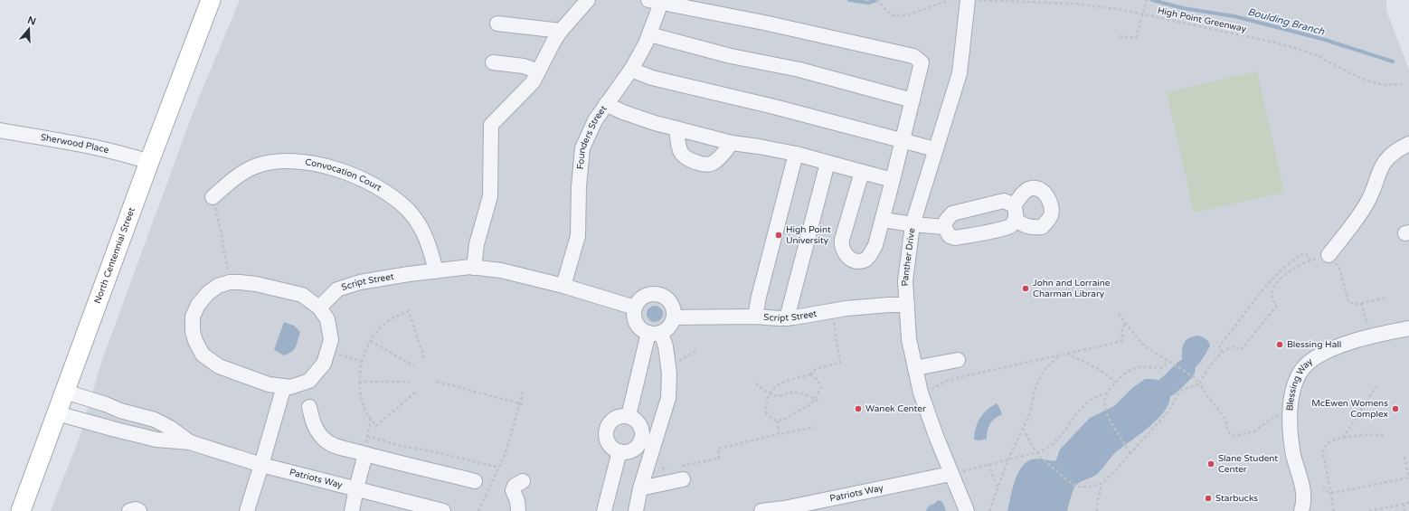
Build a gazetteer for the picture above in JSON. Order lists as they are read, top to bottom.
{
  "streets": {
    "main road": ["North Centennial Street"],
    "street": [
      "Founders Street",
      "Sherwood Place",
      "Convocation Court",
      "Panther Drive",
      "Script Street",
      "Blessing Way",
      "Patriots Way"
    ],
    "path": ["High Point Greenway"]
  },
  "crossings": [
    ["High Point Greenway", "Panther Drive"],
    ["Founders Street", "Script Street"],
    ["Sherwood Place", "North Centennial Street"],
    ["Convocation Court", "Script Street"],
    ["North Centennial Street", "Patriots Way"],
    ["Panther Drive", "Script Street"],
    ["Panther Drive", "Patriots Way"]
  ],
  "water": ["Boulding Branch"],
  "places": [
    "High Point University",
    "John and Lorraine Charman Library",
    "Blessing Hall",
    "Wanek Center",
    "McEwen Womens Complex",
    "Slane Student Center",
    "Starbucks"
  ],
  "north": "top"
}
